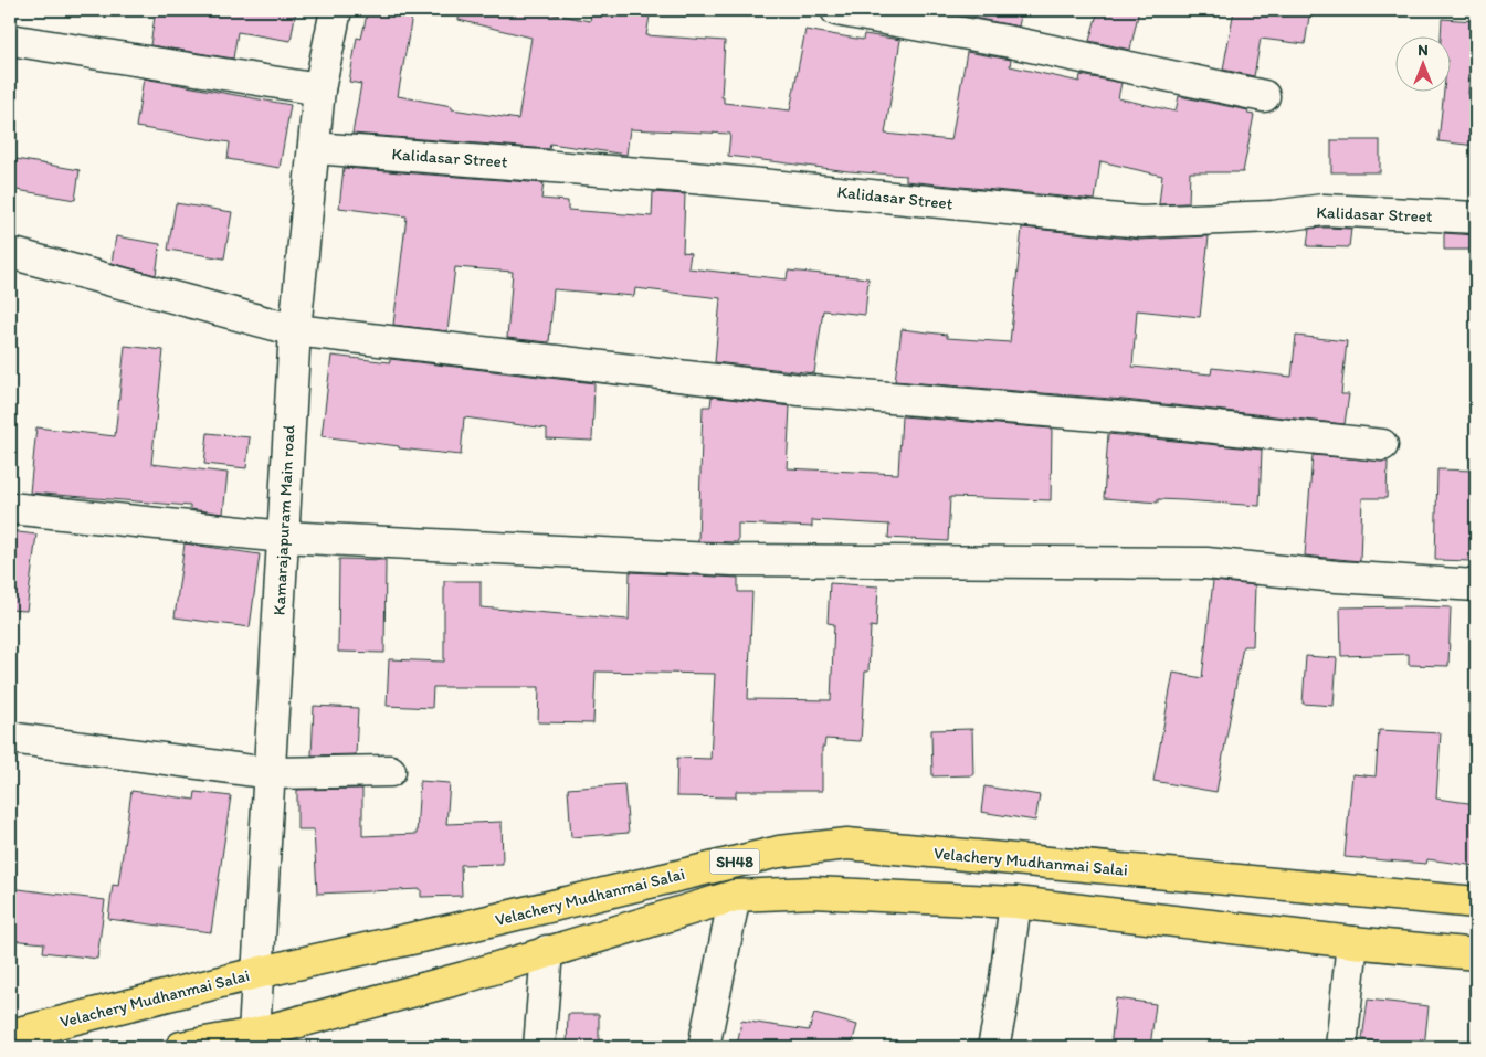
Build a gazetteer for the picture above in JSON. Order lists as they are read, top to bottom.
{
  "streets": {
    "main road": ["SH48", "Velachery Mudhanmai Salai"],
    "street": ["Kalidasar Street", "Kamarajapuram Main road"]
  },
  "crossings": [
    ["Kalidasar Street", "Kamarajapuram Main road"],
    ["Kamarajapuram Main road", "SH48"],
    ["Kamarajapuram Main road", "Velachery Mudhanmai Salai"]
  ],
  "north": "top"
}
